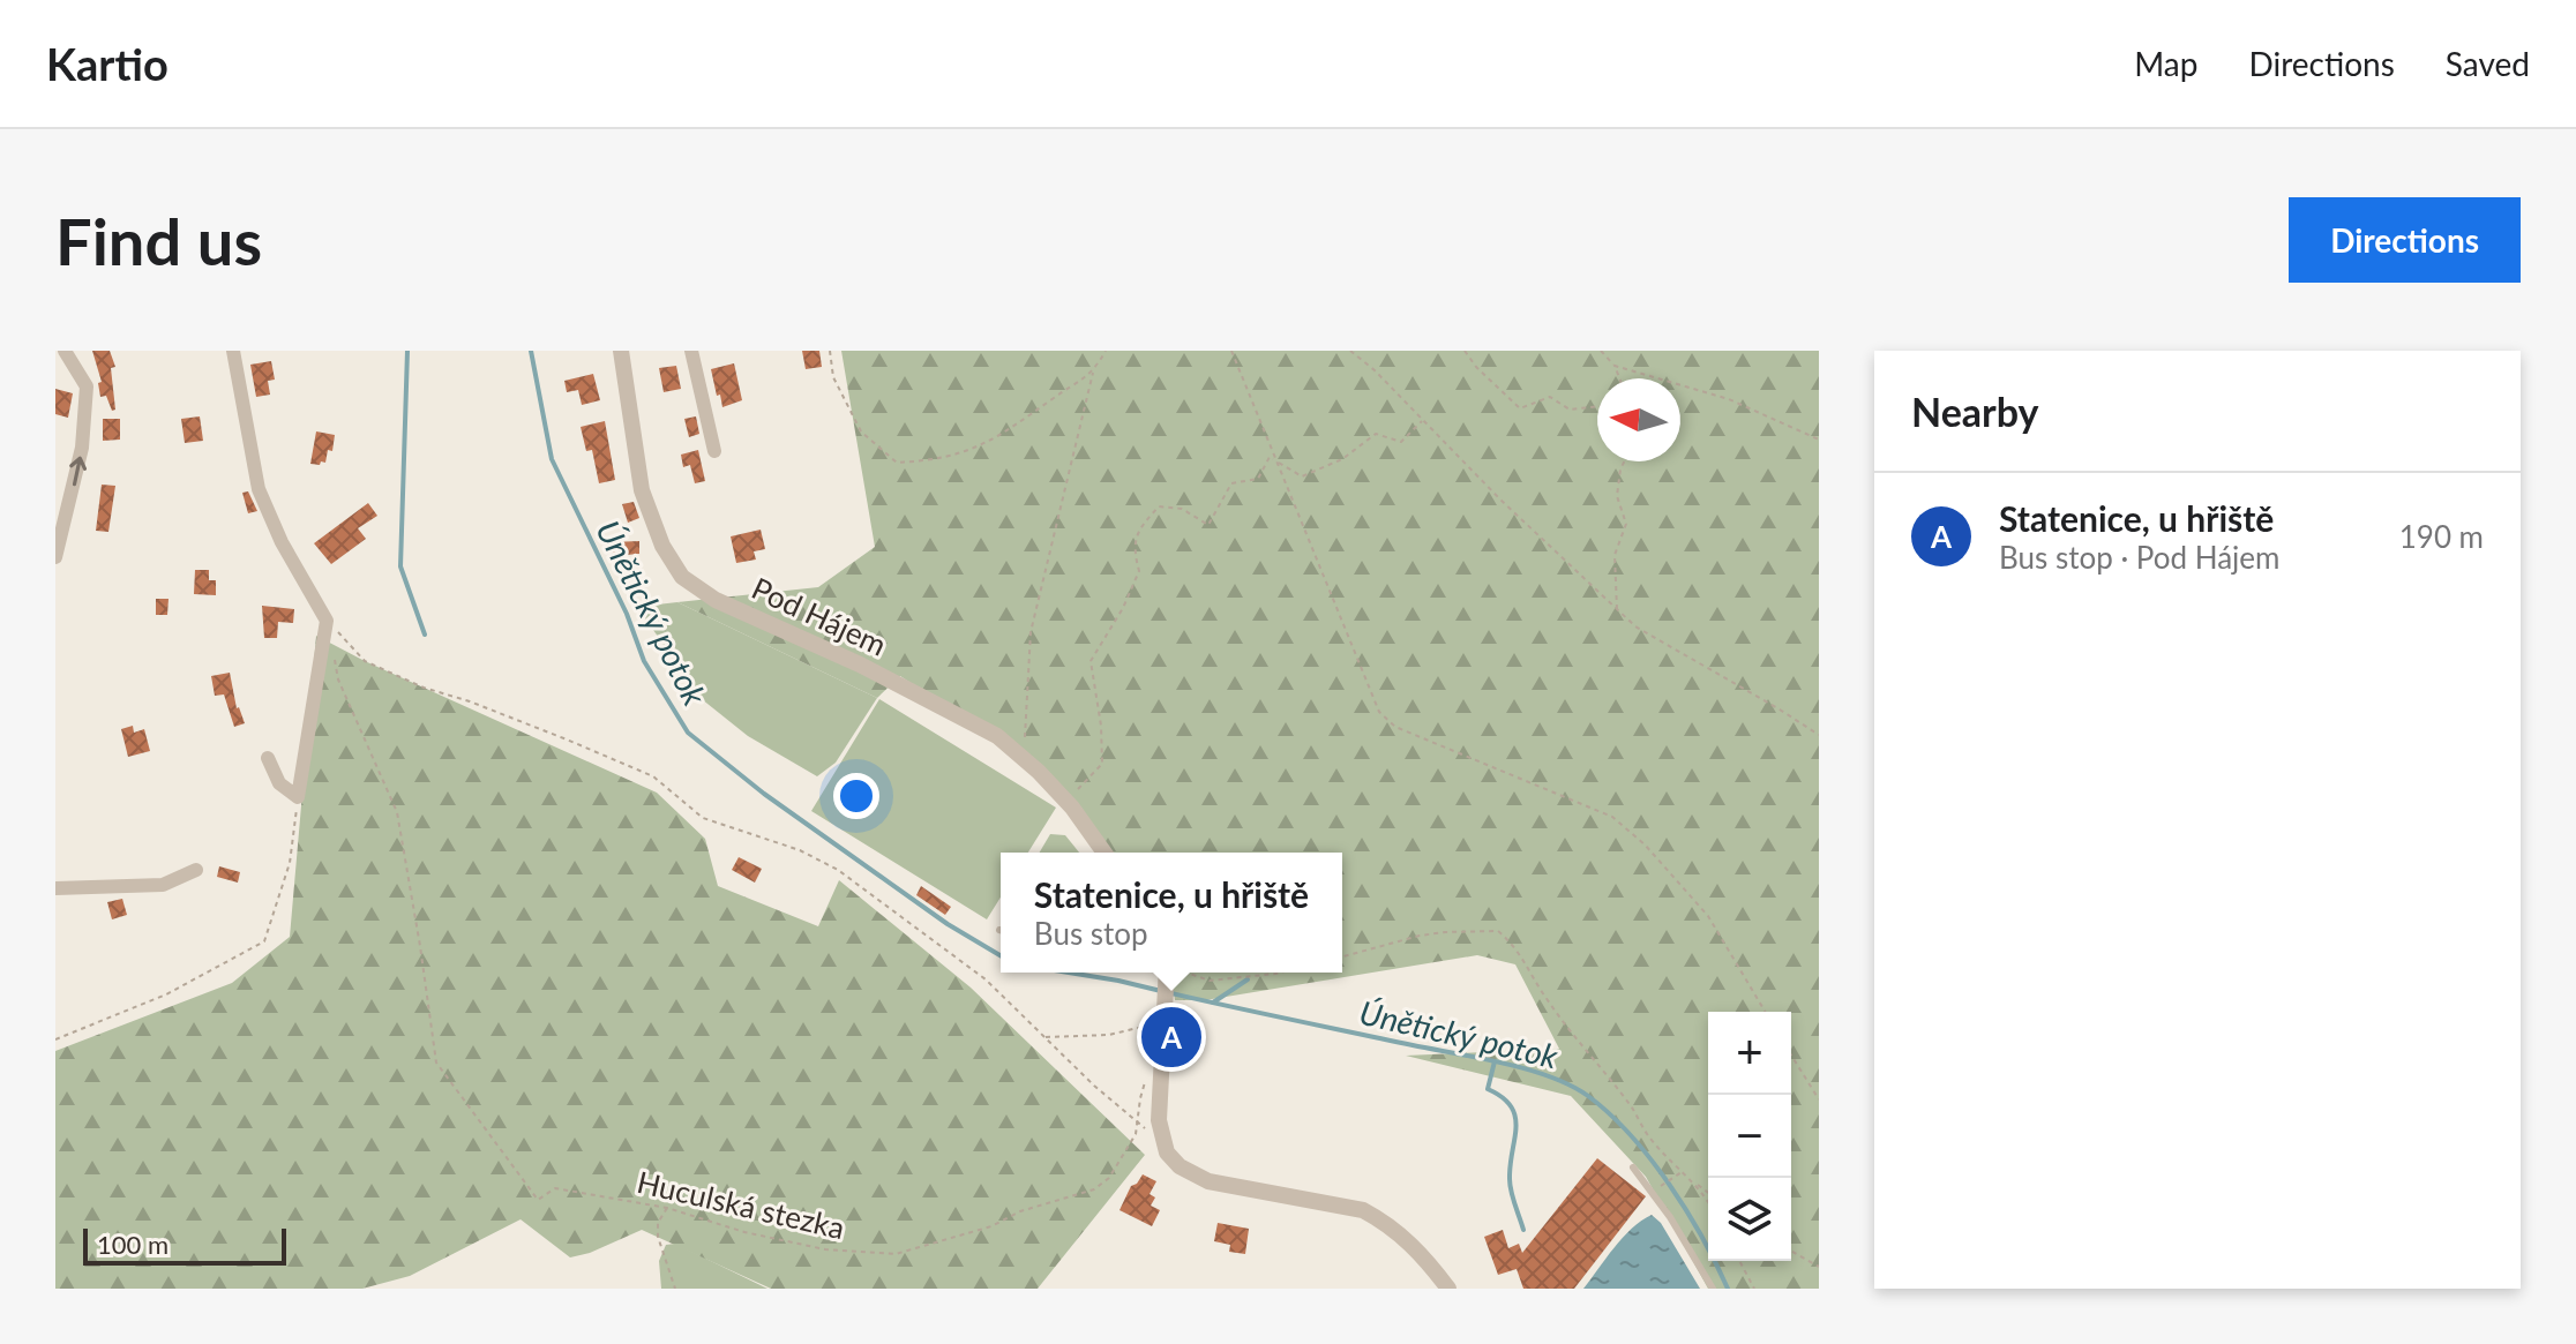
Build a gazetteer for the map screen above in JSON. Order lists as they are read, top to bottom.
{
  "streets": {
    "street": ["Pod Hájem"],
    "path": ["Huculská stezka"]
  },
  "water": ["Únětický potok"],
  "scale_bar": "100 m",
  "north": "left",
  "page": {
    "header": "Kartio",
    "nav": ["Map", "Directions", "Saved"],
    "buttons": "Directions",
    "title": "Find us",
    "heading": "Nearby",
    "list": [
      {
        "mark": "A",
        "name": "Statenice, u hřiště",
        "note": "Bus stop · Pod Hájem",
        "value": "190 m"
      }
    ],
    "popup": ["Statenice, u hřiště", "Bus stop"],
    "pins": "A",
    "map_buttons": ["+", "−"],
    "scale": "100 m"
  }
}
